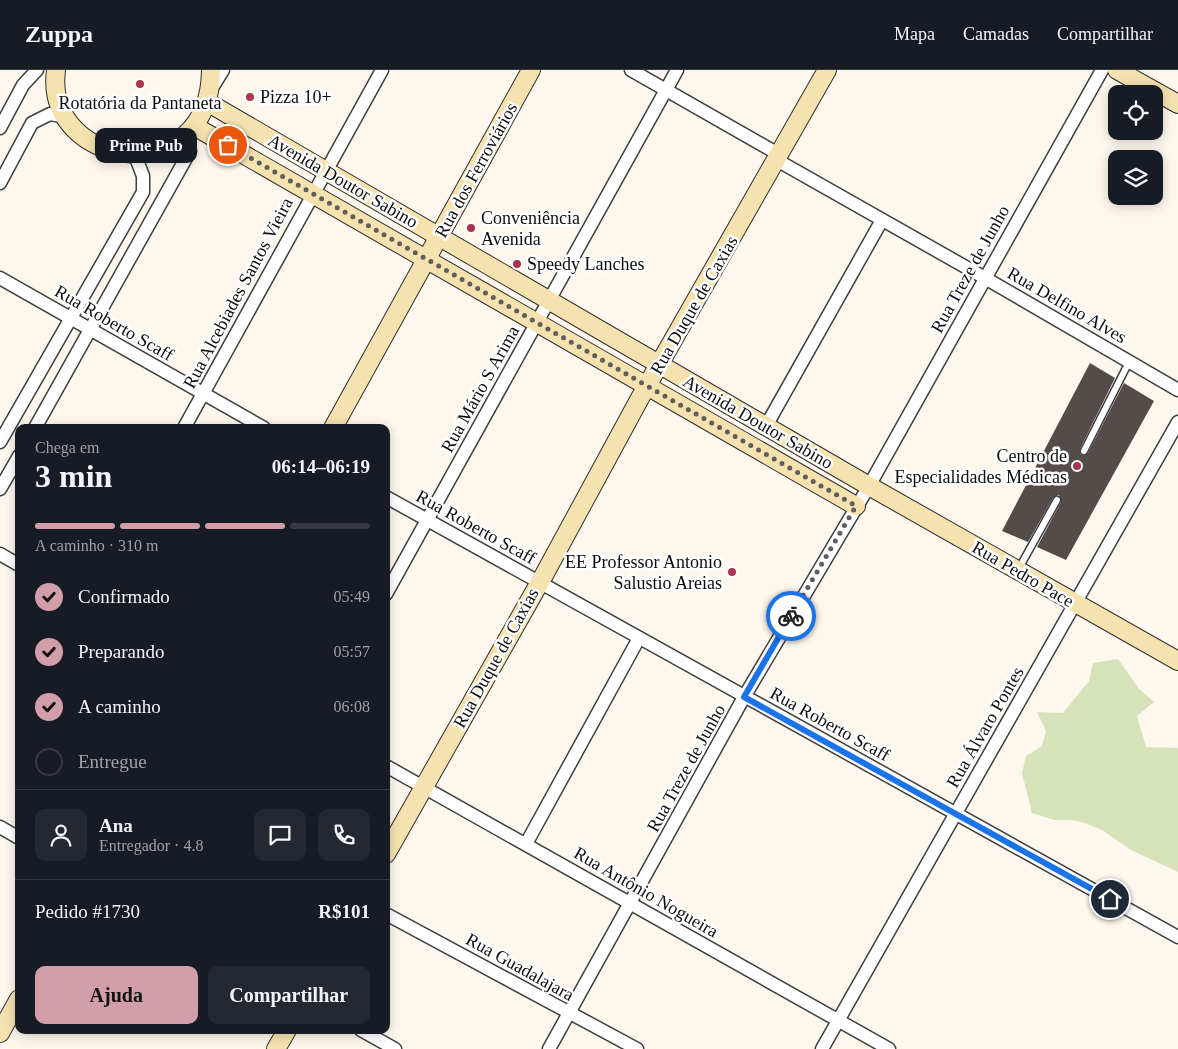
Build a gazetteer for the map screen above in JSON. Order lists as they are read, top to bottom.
{
  "streets": {
    "street": [
      "Rua dos Ferroviários",
      "Avenida Doutor Sabino",
      "Rua Treze de Junho",
      "Rua Alcebiades Santos Vieira",
      "Rua Duque de Caxias",
      "Rua Delfino Alves",
      "Rua Roberto Scaff",
      "Rua Mário S Arima",
      "Rua Pedro Pace",
      "Rua Álvaro Pontes",
      "Rua Antônio Nogueira",
      "Rua Guadalajara"
    ]
  },
  "crossings": [
    ["Rua dos Ferroviários", "Avenida Doutor Sabino"],
    ["Avenida Doutor Sabino", "Rua Treze de Junho"],
    ["Avenida Doutor Sabino", "Rua Alcebiades Santos Vieira"],
    ["Avenida Doutor Sabino", "Rua Duque de Caxias"],
    ["Avenida Doutor Sabino", "Rua Mário S Arima"],
    ["Avenida Doutor Sabino", "Rua Pedro Pace"],
    ["Rua Treze de Junho", "Rua Delfino Alves"],
    ["Rua Treze de Junho", "Rua Roberto Scaff"],
    ["Rua Treze de Junho", "Rua Pedro Pace"],
    ["Rua Treze de Junho", "Rua Antônio Nogueira"],
    ["Rua Treze de Junho", "Rua Guadalajara"],
    ["Rua Alcebiades Santos Vieira", "Rua Roberto Scaff"],
    ["Rua Duque de Caxias", "Rua Delfino Alves"],
    ["Rua Duque de Caxias", "Rua Roberto Scaff"],
    ["Rua Duque de Caxias", "Rua Antônio Nogueira"],
    ["Rua Delfino Alves", "Rua Mário S Arima"],
    ["Rua Roberto Scaff", "Rua Mário S Arima"],
    ["Rua Roberto Scaff", "Rua Álvaro Pontes"],
    ["Rua Pedro Pace", "Rua Álvaro Pontes"],
    ["Rua Álvaro Pontes", "Rua Antônio Nogueira"]
  ],
  "places": [
    "Rotatória da Pantaneta",
    "Pizza 10+",
    "Prime Pub",
    "Conveniência Avenida",
    "Speedy Lanches",
    "Centro de Especialidades Médicas",
    "EE Professor Antonio Salustio Areias"
  ],
  "page": {
    "header": "Zuppa",
    "nav": ["Mapa", "Camadas", "Compartilhar"],
    "bubble": "Prime Pub",
    "heading": ["3 min", "Chega em", "06:14–06:19"],
    "panel": [
      "Ana",
      "Entregador · 4.8",
      "Pedido #1730",
      "R$101"
    ],
    "bar": "A caminho · 310 m",
    "list": [
      ["Confirmado", "05:49"],
      ["Preparando", "05:57"],
      ["A caminho", "06:08"],
      "Entregue"
    ],
    "buttons": ["Ajuda", "Compartilhar"]
  }
}
